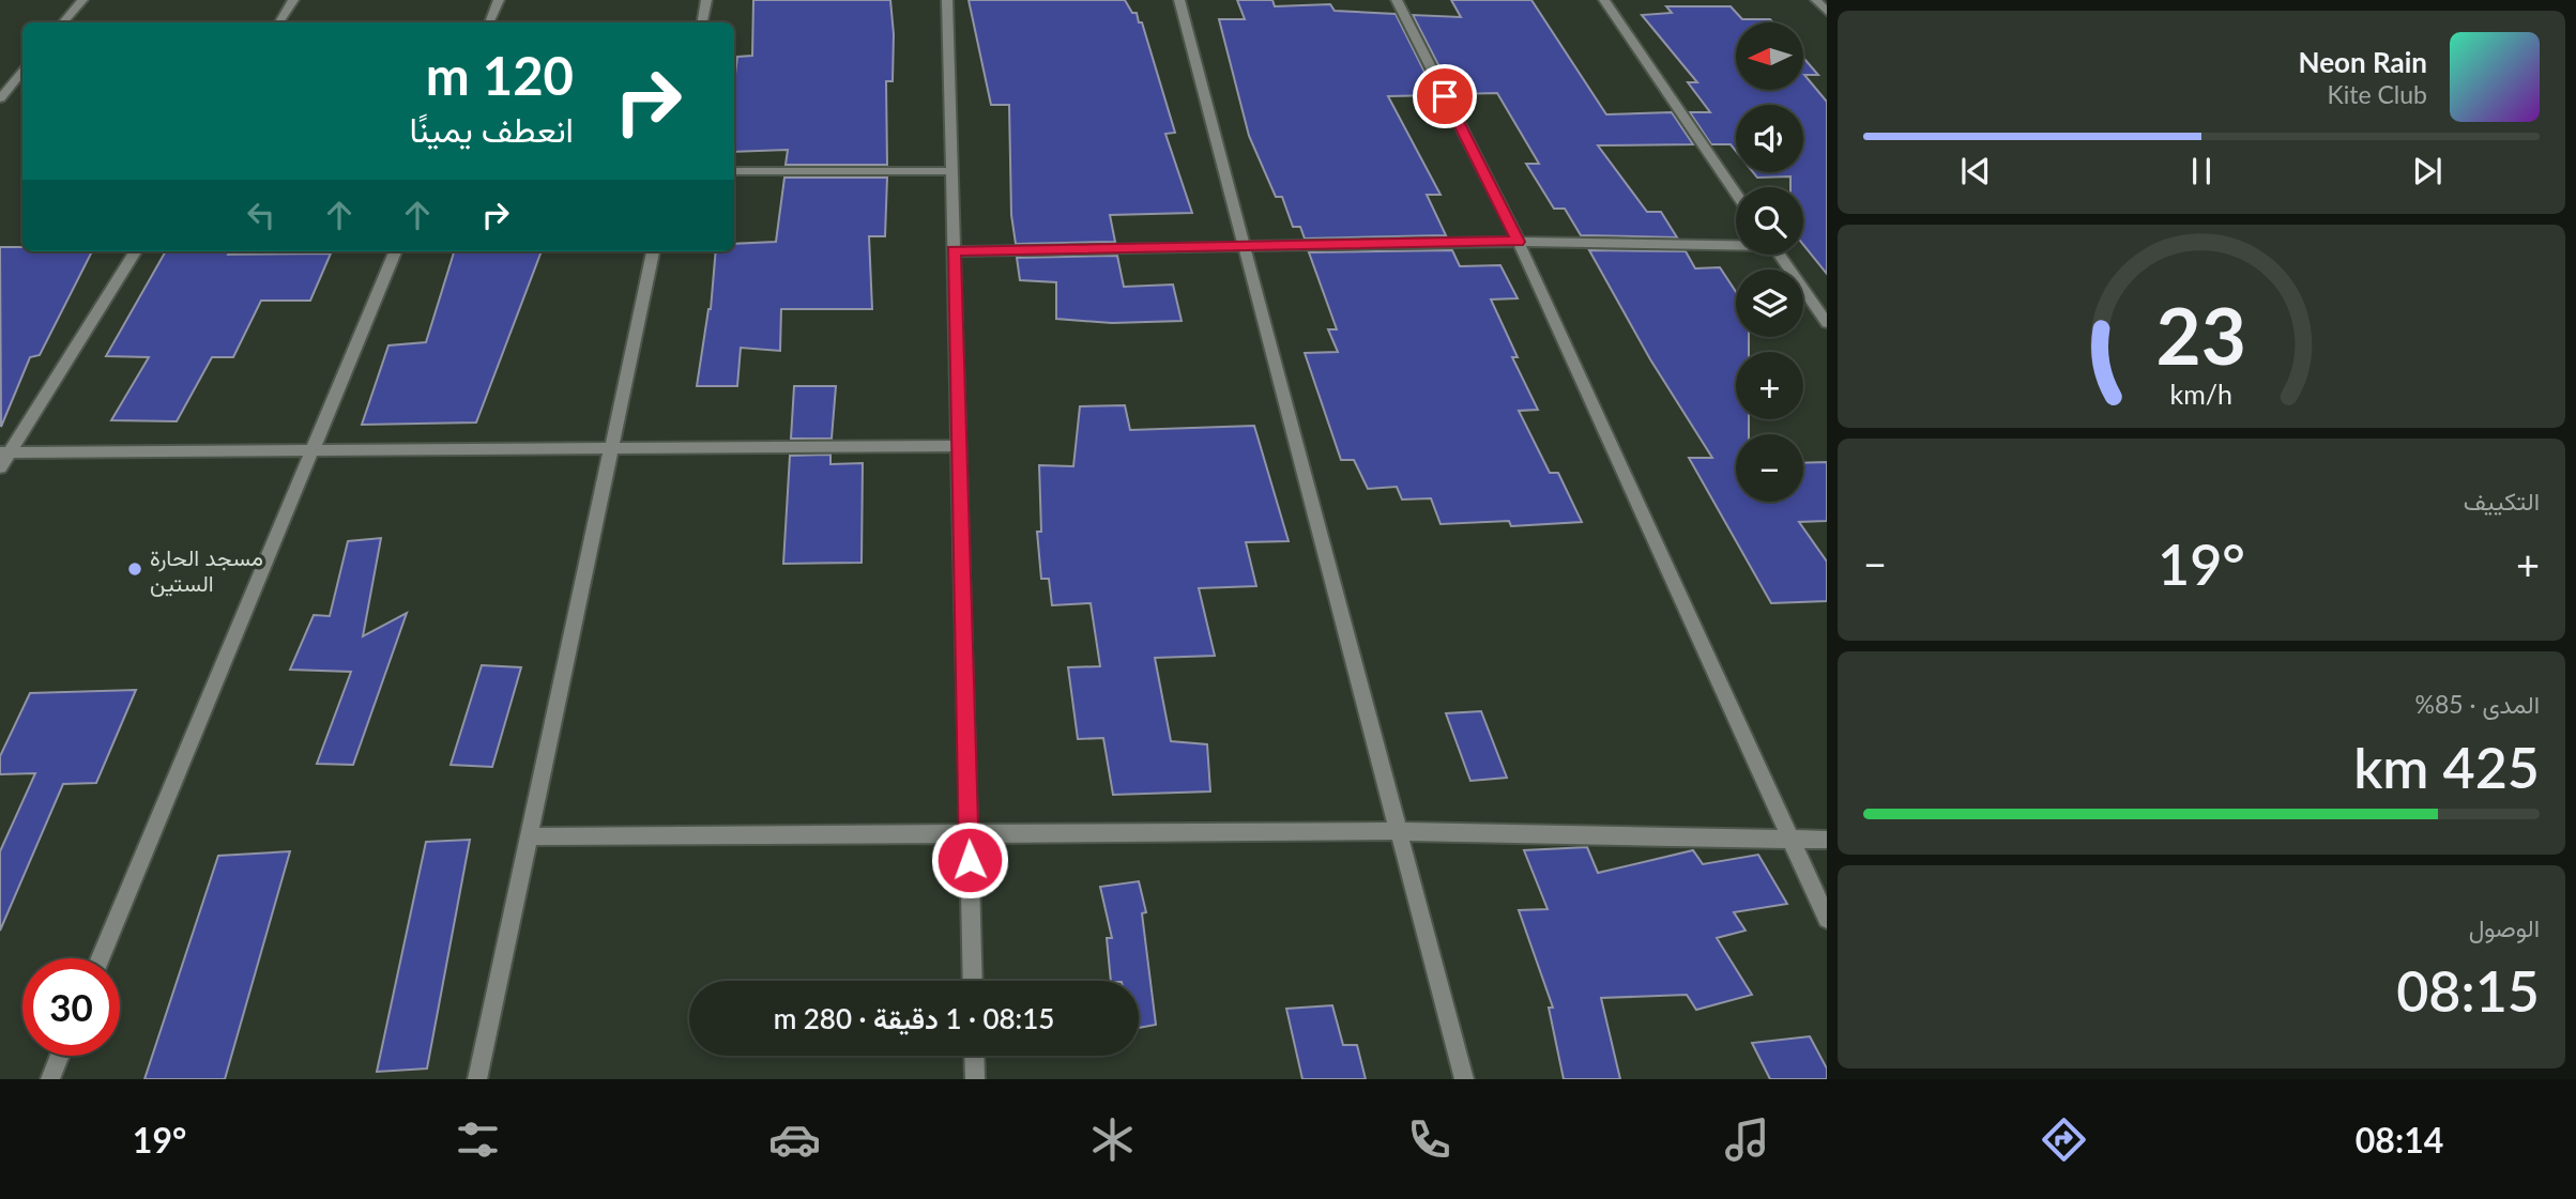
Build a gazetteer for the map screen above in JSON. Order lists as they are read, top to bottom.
{
  "places": ["مسجد الحارة الستين"],
  "north": "left",
  "page": {
    "map_buttons": ["+", "−"],
    "turn": ["120 m", "انعطف يمينًا"],
    "song": ["Neon Rain", "Kite Club"],
    "tile": [
      "التكييف",
      ["المدى · 85%", "425 km"],
      ["الوصول", "08:15"]
    ],
    "heat": ["−", "19°", "+"],
    "limit": "30",
    "trip": "08:15 · 1 دقيقة · 280 m",
    "tabs": ["08:14", "19°"],
    "gauge": ["23", "km/h"]
  }
}
